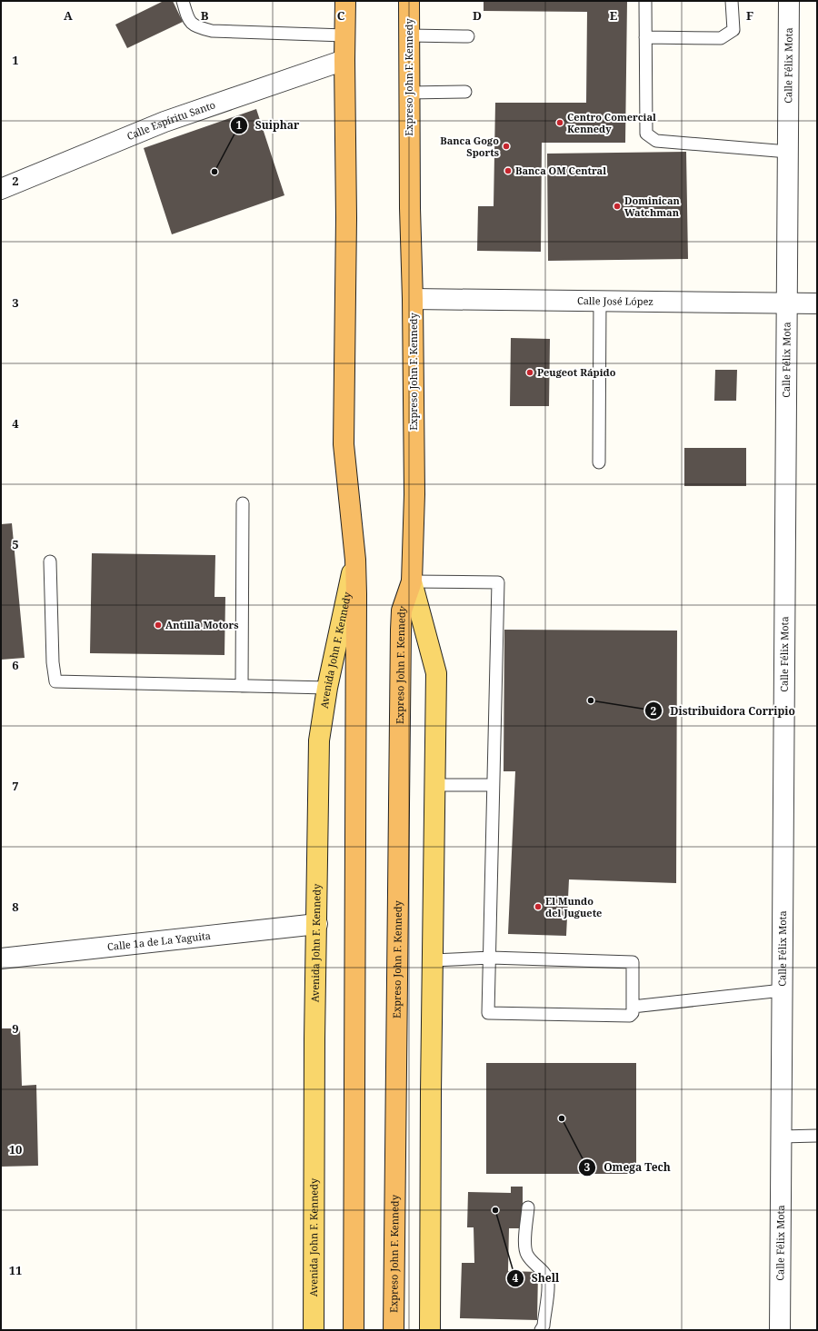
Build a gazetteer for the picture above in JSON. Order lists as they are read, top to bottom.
{
  "streets": {
    "highway": ["Expreso John F. Kennedy"],
    "main road": ["Avenida John F. Kennedy"],
    "street": [
      "Calle Félix Mota",
      "Calle Espíritu Santo",
      "Calle José López",
      "Calle 1a de La Yaguita"
    ]
  },
  "crossings": [
    ["Calle Félix Mota", "Calle José López"],
    ["Expreso John F. Kennedy", "Calle José López"],
    ["Avenida John F. Kennedy", "Calle 1a de La Yaguita"]
  ],
  "places": [
    "Centro Comercial Kennedy",
    "Banca Gogo Sports",
    "Banca OM Central",
    "Suiphar",
    "Dominican Watchman",
    "Peugeot Rápido",
    "Antilla Motors",
    "Distribuidora Corripio",
    "El Mundo del Juguete",
    "Omega Tech",
    "Shell"
  ],
  "grid": {
    "columns": [
      "A",
      "B",
      "C",
      "D",
      "E",
      "F"
    ],
    "rows": [
      "1",
      "2",
      "3",
      "4",
      "5",
      "6",
      "7",
      "8",
      "9",
      "10",
      "11"
    ]
  }
}
